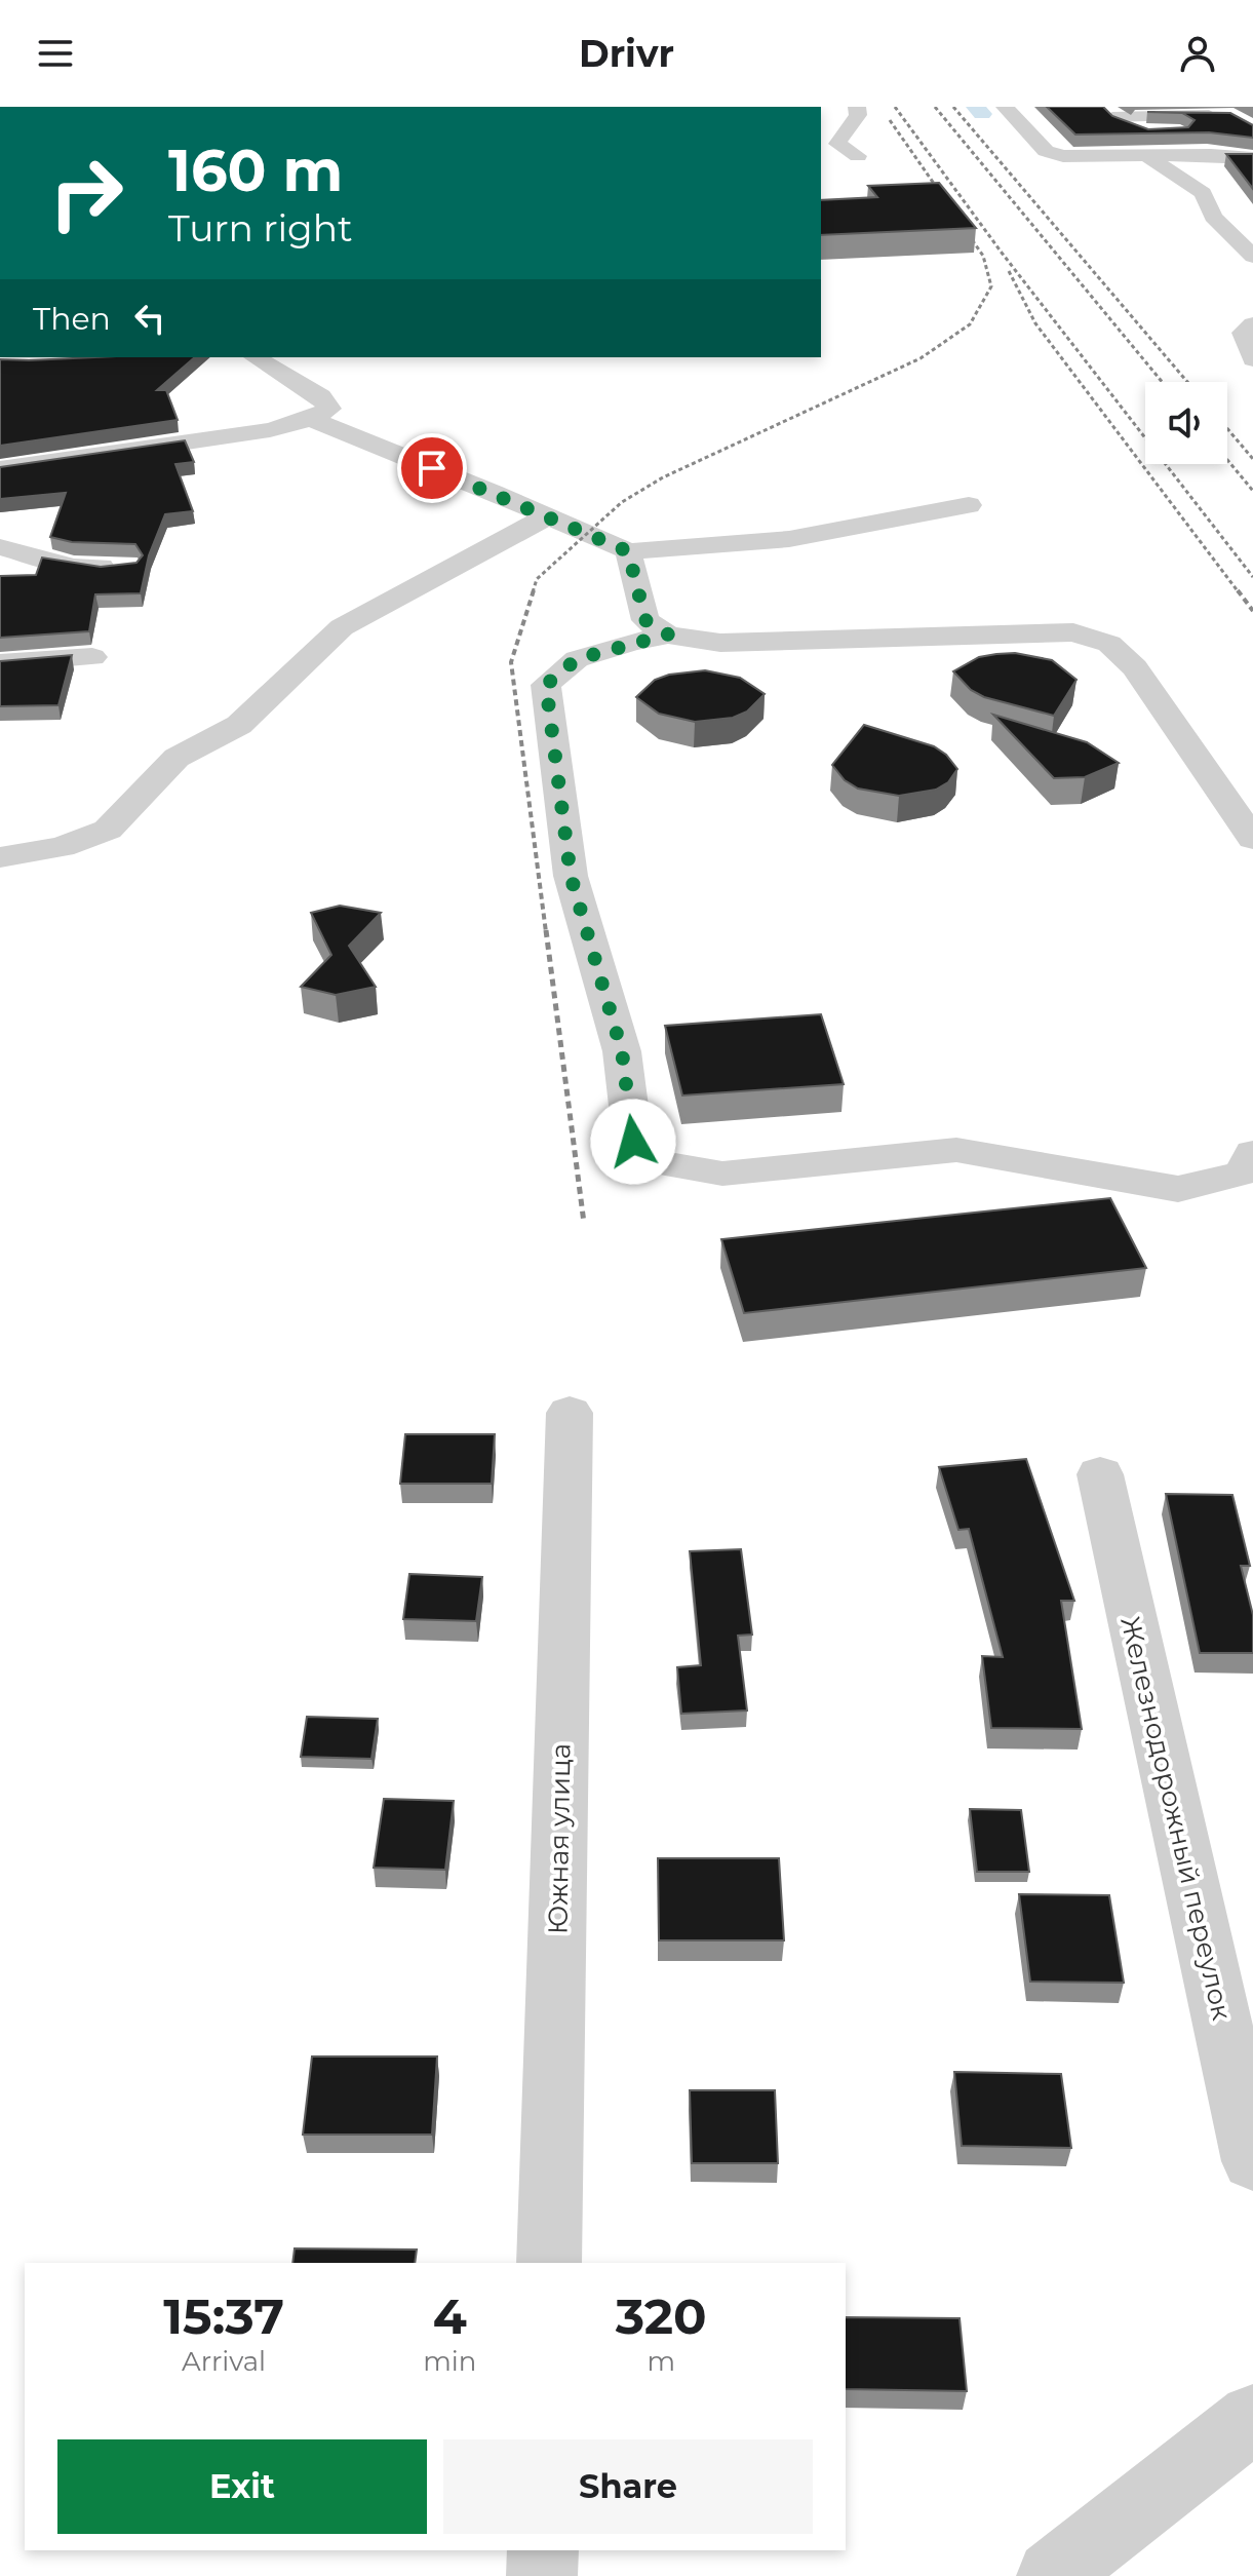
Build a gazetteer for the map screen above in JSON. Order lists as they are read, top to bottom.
{
  "streets": {
    "street": ["Железнодорожный переулок", "Южная улица"]
  },
  "page": {
    "header": "Drivr",
    "turn": ["160 m", "Turn right"],
    "then": "Then",
    "eta": [
      "15:37",
      "Arrival",
      "4",
      "min",
      "320",
      "m"
    ],
    "buttons": ["Exit", "Share"]
  }
}
